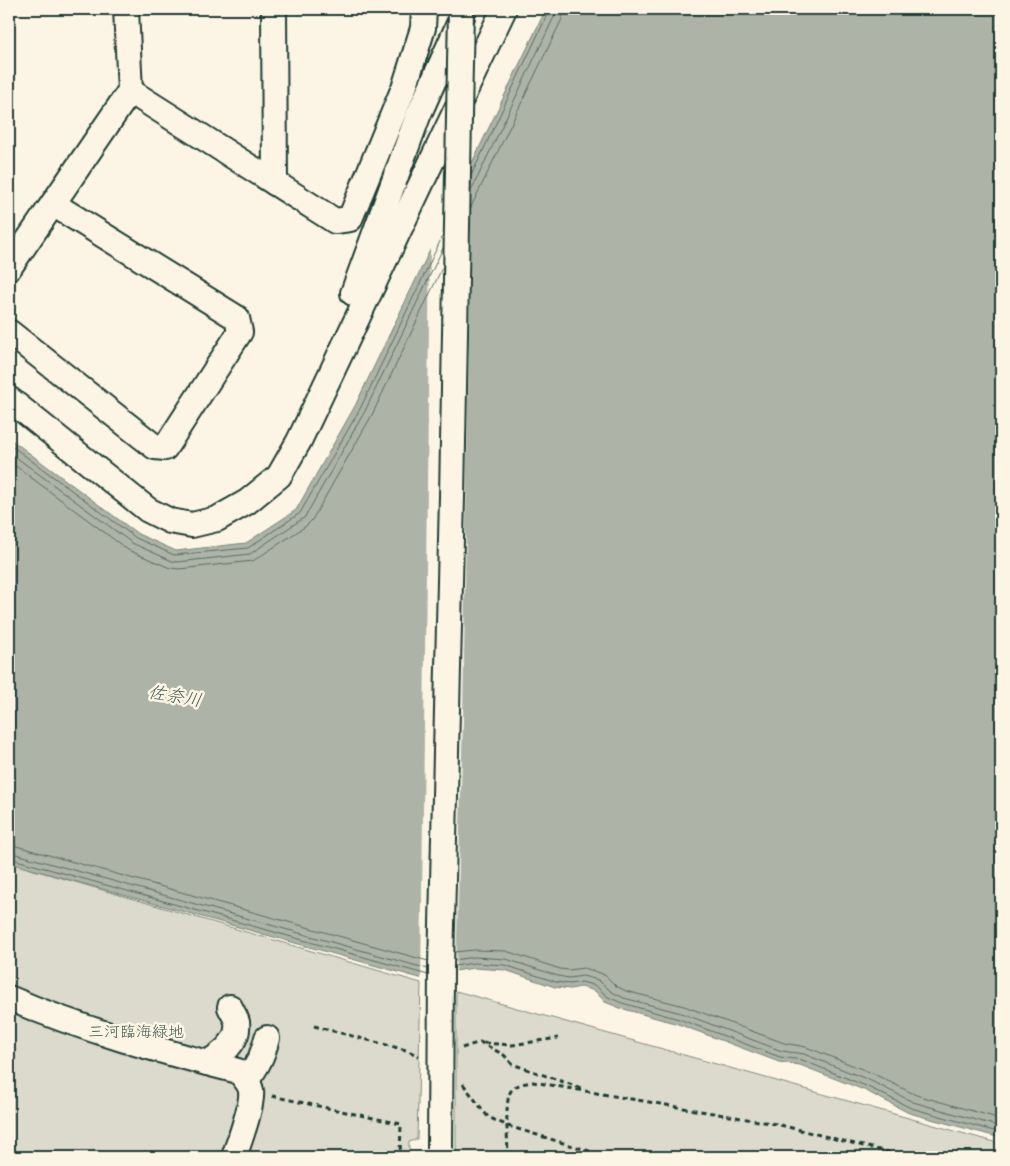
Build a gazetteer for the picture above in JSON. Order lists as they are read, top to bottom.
{
  "water": ["佐奈川"],
  "parks": ["三河臨海緑地"]
}
